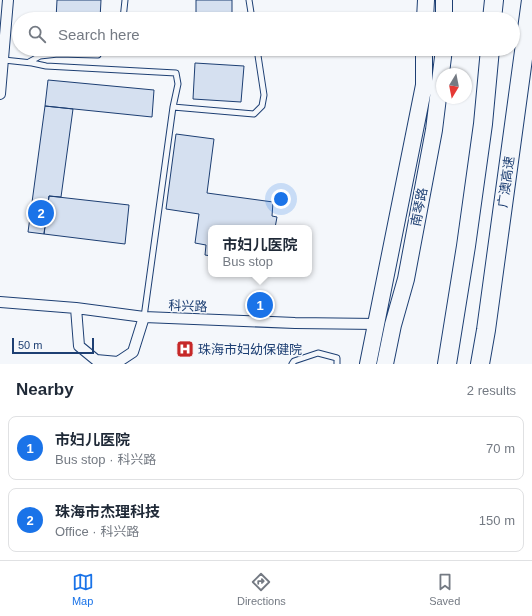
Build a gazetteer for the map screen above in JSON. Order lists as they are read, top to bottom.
{
  "streets": {
    "highway": ["广澳高速"],
    "main road": ["南琴路"],
    "street": ["科兴路"]
  },
  "crossings": [
    ["南琴路", "科兴路"]
  ],
  "places": {
    "hospital": ["珠海市妇幼保健院"]
  },
  "scale_bar": "50 m",
  "north": "bottom",
  "page": {
    "search": "Search here",
    "pins": ["2", "1"],
    "popup": ["市妇儿医院", "Bus stop"],
    "scale": "50 m",
    "heading": ["Nearby", "2 results"],
    "list": [
      {
        "mark": "1",
        "name": "市妇儿医院",
        "note": "Bus stop · 科兴路",
        "value": "70 m"
      },
      {
        "mark": "2",
        "name": "珠海市杰理科技",
        "note": "Office · 科兴路",
        "value": "150 m"
      }
    ],
    "nav": ["Map", "Directions", "Saved"]
  }
}
